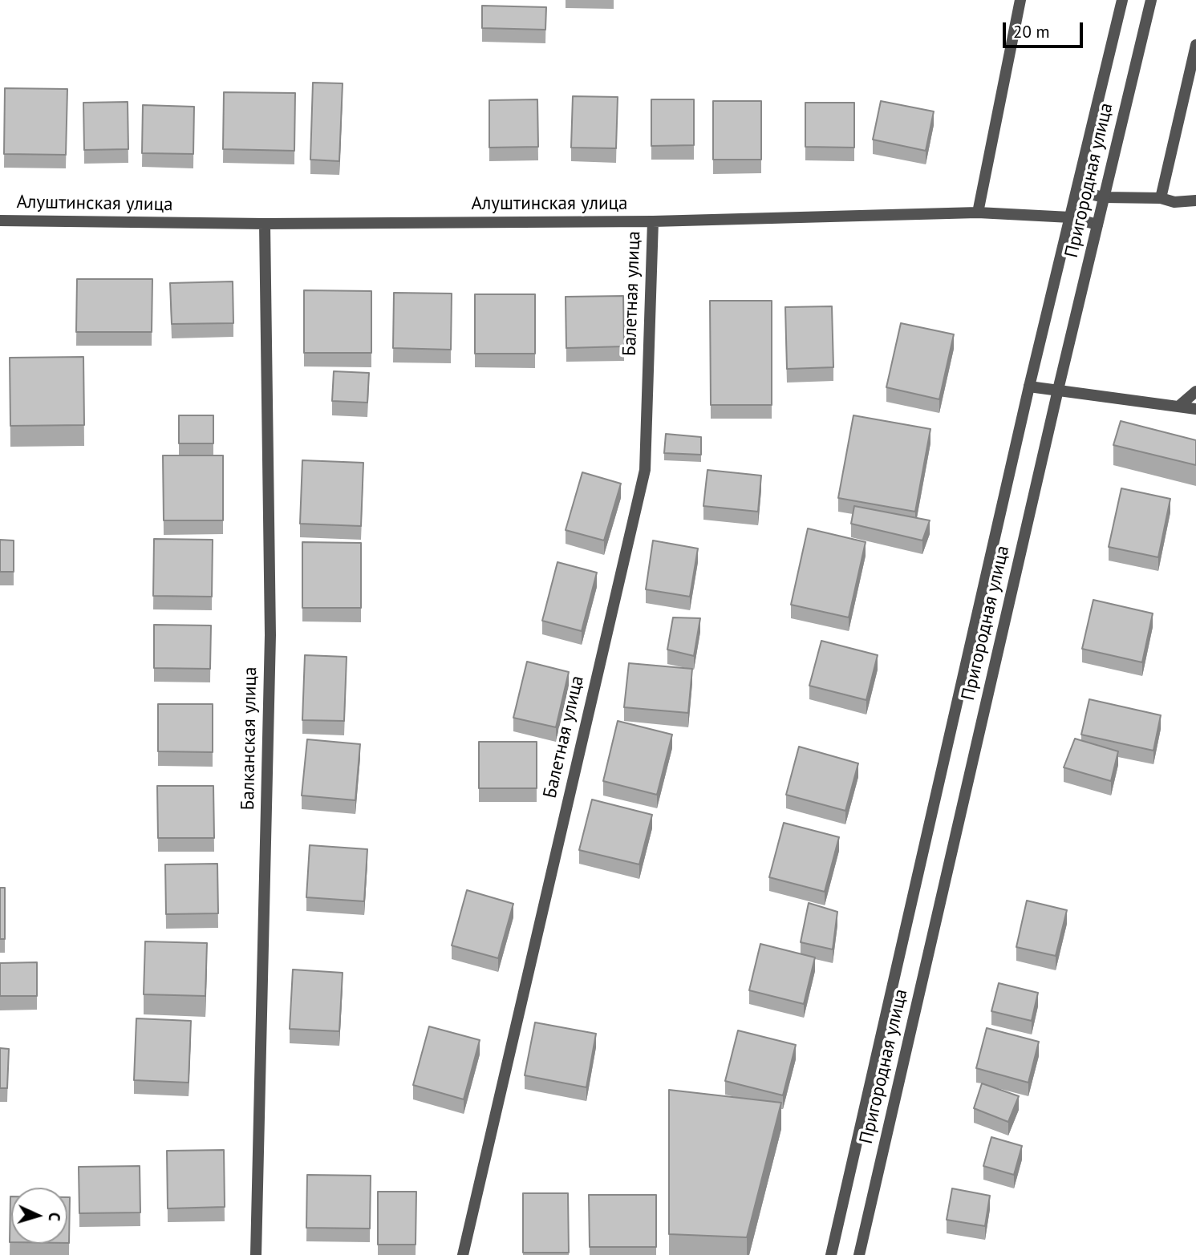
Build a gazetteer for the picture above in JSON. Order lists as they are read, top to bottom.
{
  "streets": {
    "street": [
      "Пригородная улица",
      "Алуштинская улица",
      "Балетная улица",
      "Балканская улица"
    ]
  },
  "crossings": [
    ["Пригородная улица", "Алуштинская улица"],
    ["Алуштинская улица", "Балетная улица"],
    ["Алуштинская улица", "Балканская улица"]
  ],
  "scale_bar": "20 m",
  "north": "right"
}
